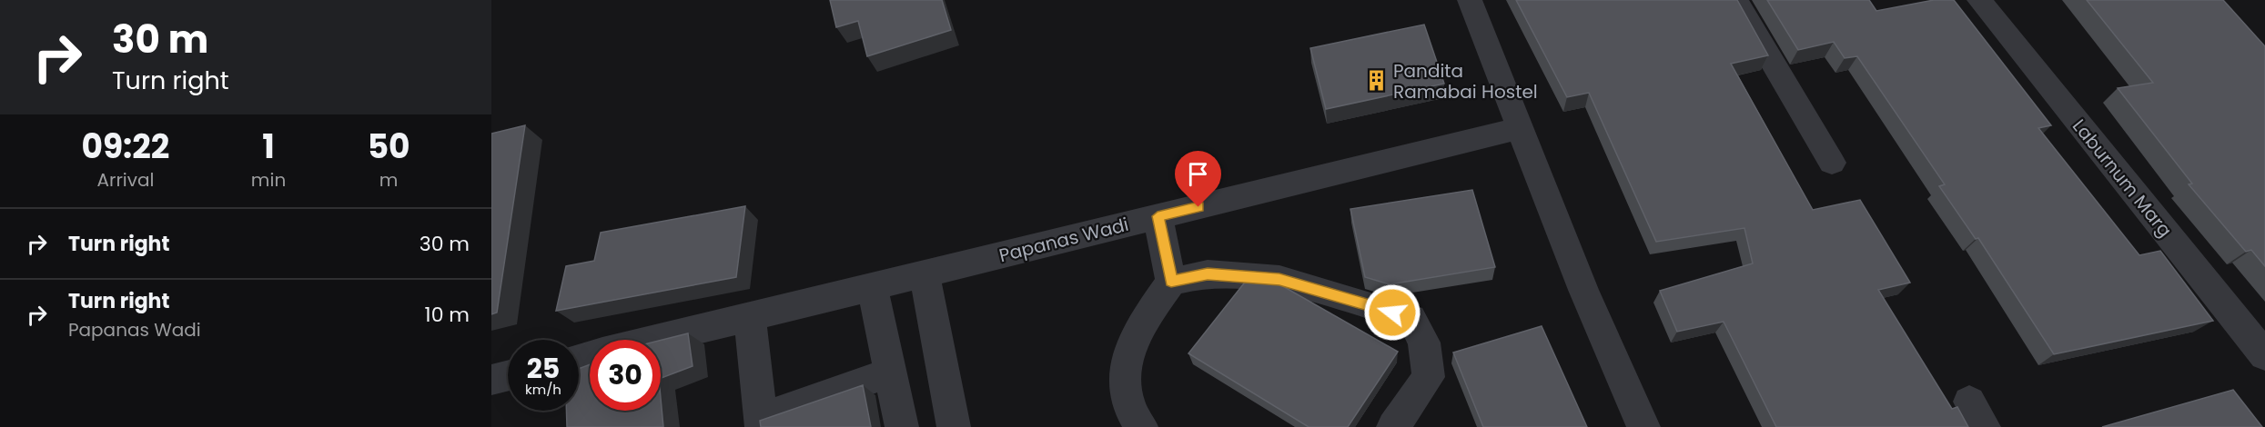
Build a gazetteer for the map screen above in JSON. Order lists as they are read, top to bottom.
{
  "streets": {
    "street": ["Laburnum Marg", "Papanas Wadi"]
  },
  "places": {
    "building": ["Pandita Ramabai Hostel"]
  },
  "page": {
    "turn": ["30 m", "Turn right"],
    "eta": [
      "09:22",
      "Arrival",
      "1",
      "min",
      "50",
      "m"
    ],
    "list": [
      {
        "name": "Turn right",
        "value": "30 m"
      },
      {
        "name": "Turn right",
        "note": "Papanas Wadi",
        "value": "10 m"
      }
    ],
    "speed": "25 km/h",
    "limit": "30"
  }
}
